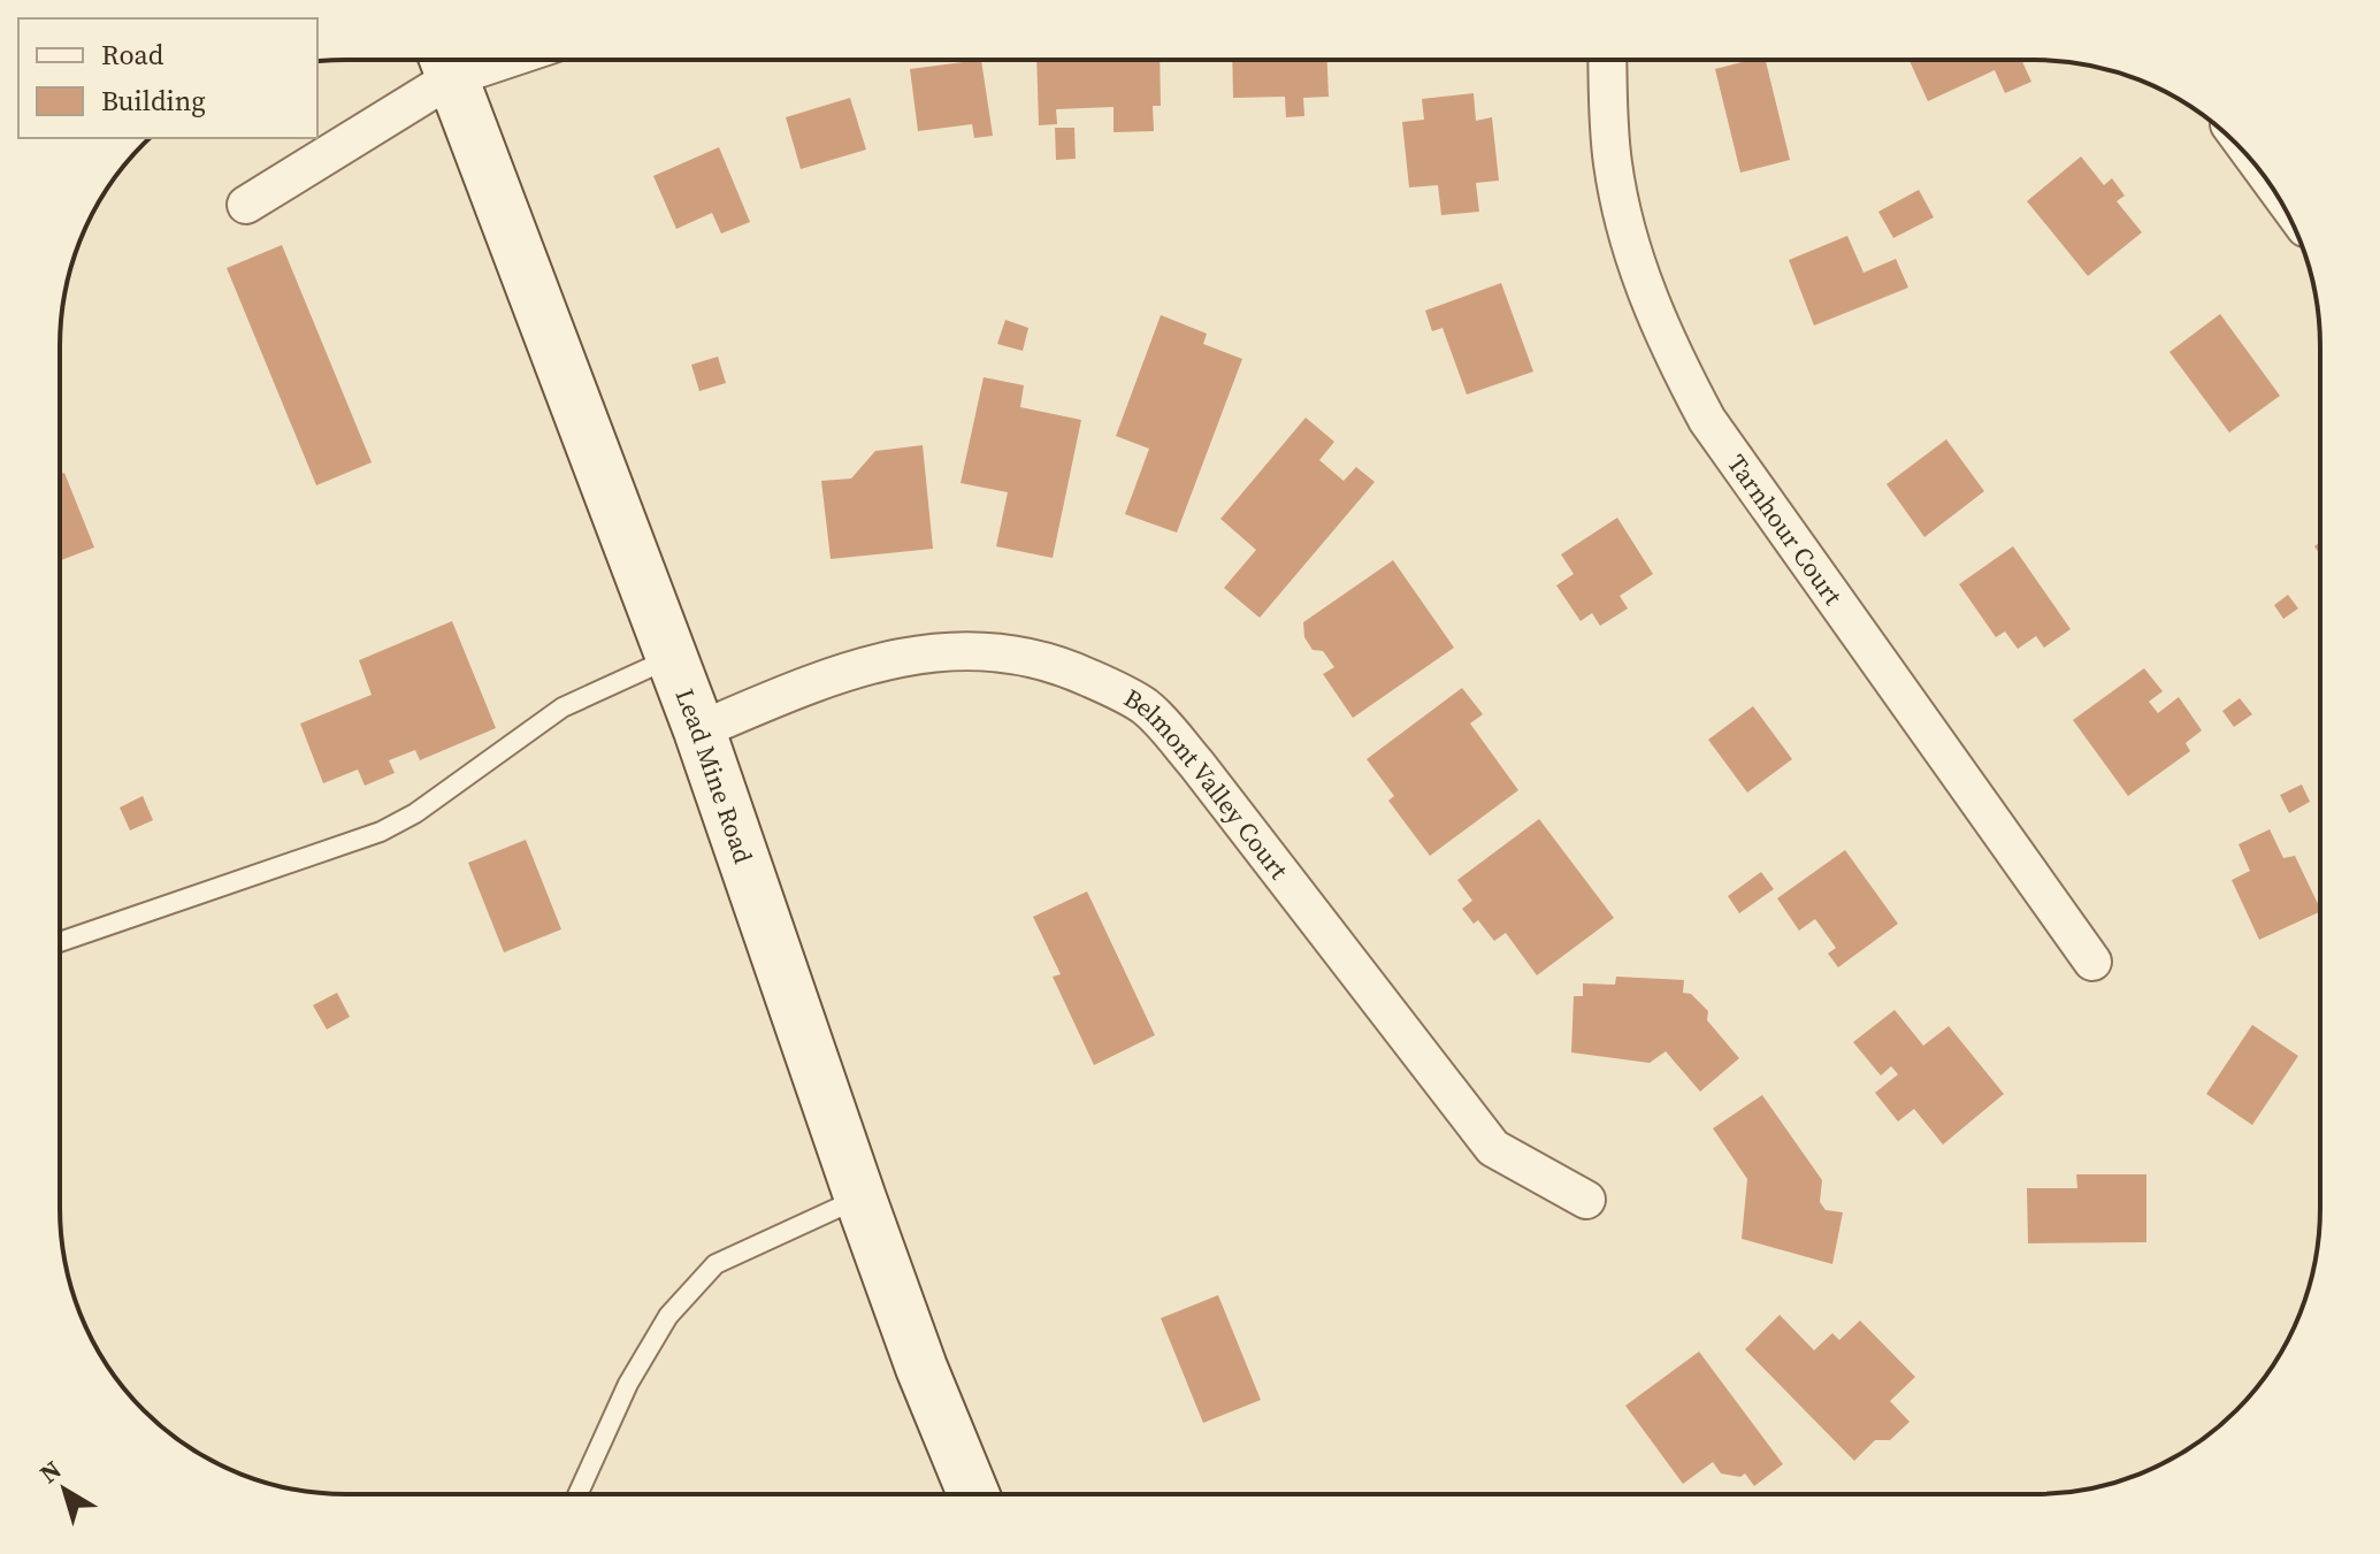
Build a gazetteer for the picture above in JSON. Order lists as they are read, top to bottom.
{
  "streets": {
    "main road": ["Lead Mine Road"],
    "street": ["Tarnhour Court", "Belmont Valley Court"]
  },
  "crossings": [
    ["Lead Mine Road", "Belmont Valley Court"]
  ],
  "legend": ["Road", "Building"],
  "north": "top left"
}
